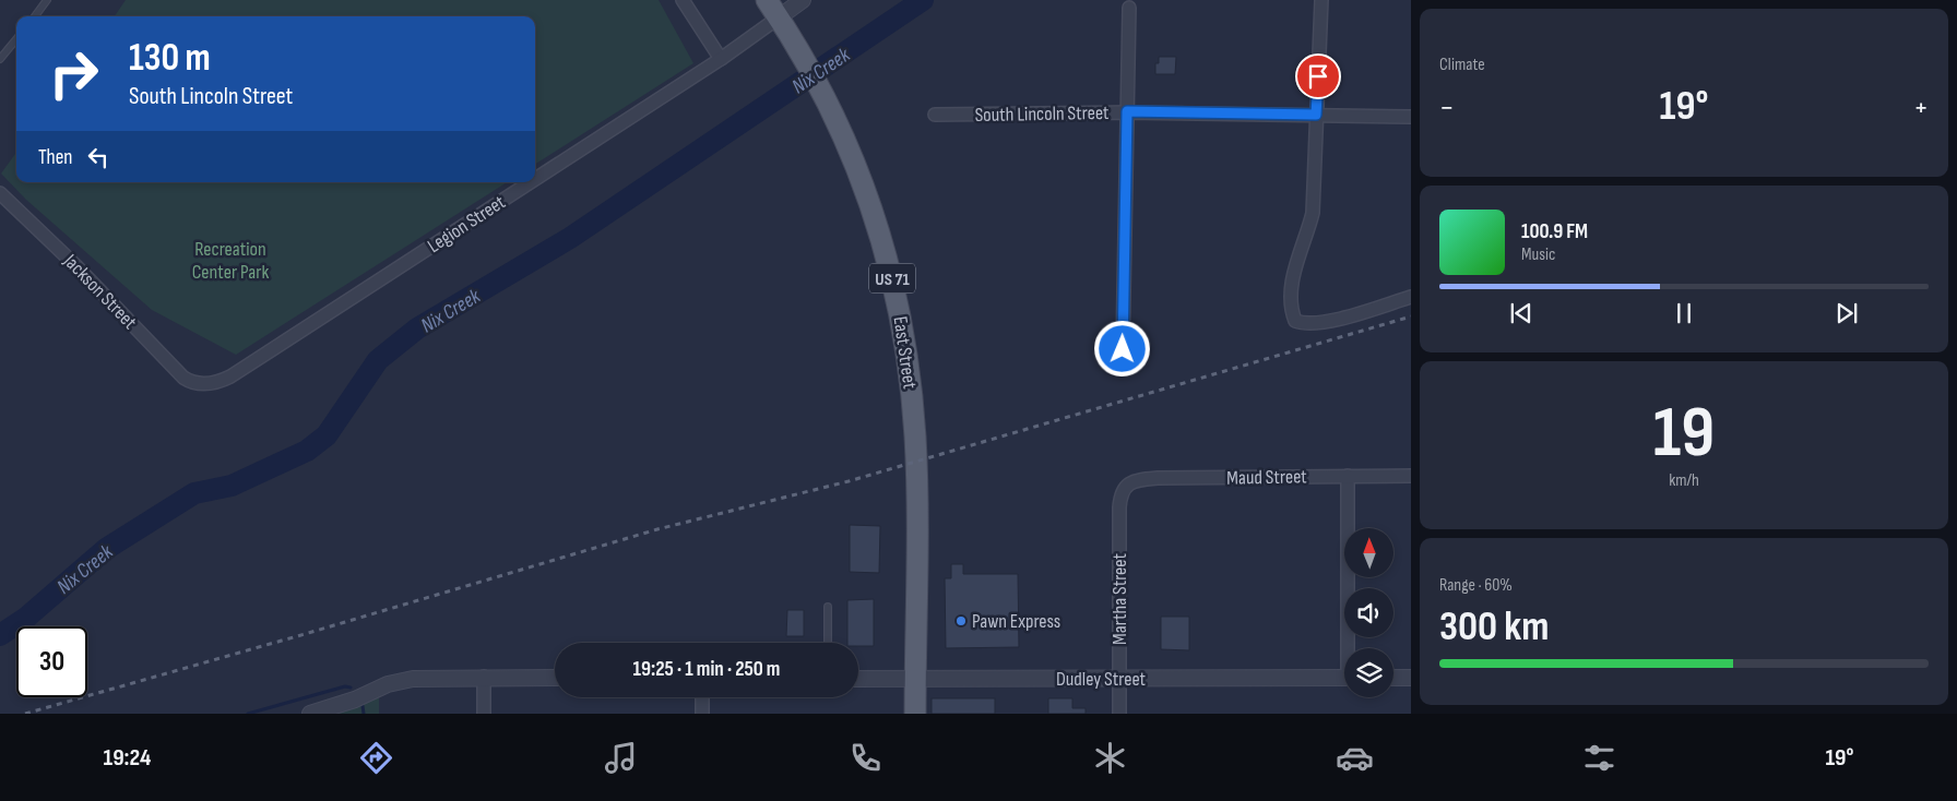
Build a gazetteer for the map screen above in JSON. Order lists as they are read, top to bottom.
{
  "streets": {
    "main road": ["US 71", "East Street"],
    "street": [
      "South Lincoln Street",
      "Legion Street",
      "Jackson Street",
      "Maud Street",
      "Martha Street",
      "Dudley Street"
    ]
  },
  "crossings": [
    ["Legion Street", "US 71"],
    ["Legion Street", "Jackson Street"],
    ["Legion Street", "East Street"],
    ["US 71", "East Street"],
    ["East Street", "Dudley Street"],
    ["Maud Street", "Martha Street"],
    ["Martha Street", "Dudley Street"]
  ],
  "water": ["Nix Creek"],
  "parks": ["Recreation Center Park"],
  "places": ["Pawn Express"],
  "north": "top",
  "page": {
    "tile": [
      "Climate",
      ["19", "km/h"],
      ["Range · 60%", "300 km"]
    ],
    "turn": ["130 m", "South Lincoln Street"],
    "heat": ["−", "19°", "+"],
    "then": "Then",
    "song": ["100.9 FM", "Music"],
    "limit": "30",
    "trip": "19:25 · 1 min · 250 m",
    "tabs": ["19:24", "19°"]
  }
}
